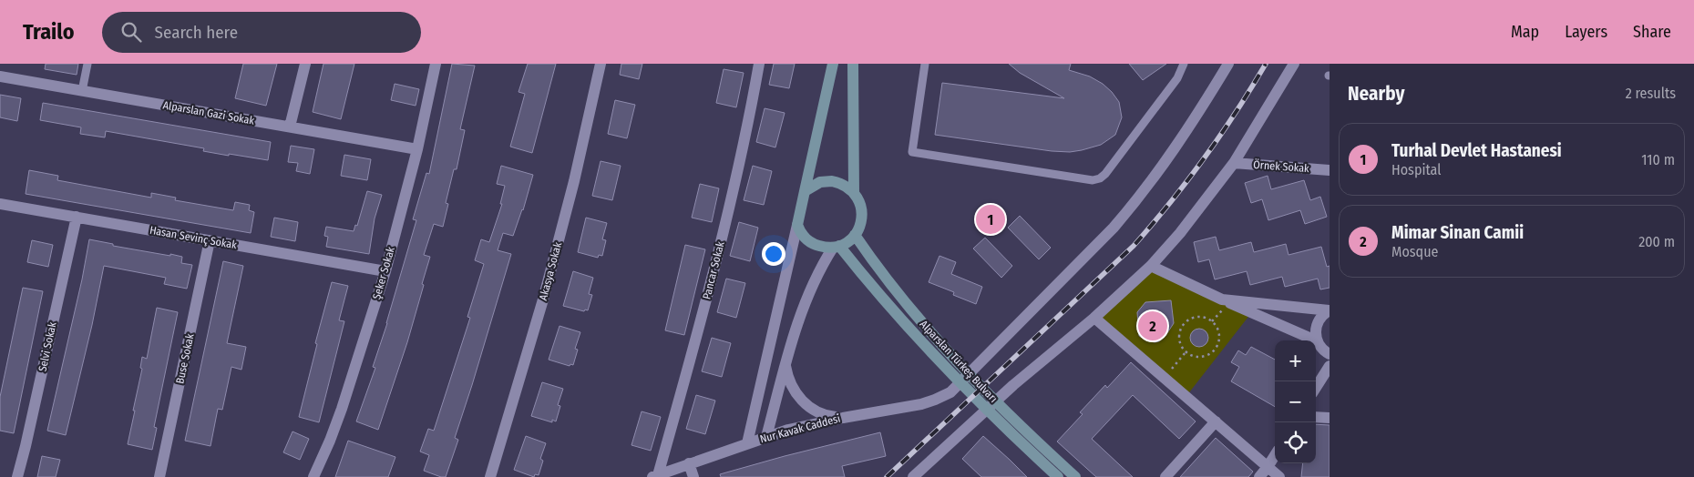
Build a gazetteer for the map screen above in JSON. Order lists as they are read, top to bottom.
{
  "streets": {
    "street": [
      "Alparslan Gazi Sokak",
      "Örnek Sokak",
      "Hasan Sevinç Sokak",
      "Pancar Sokak",
      "Akasya Sokak",
      "Şeker Sokak",
      "Selvi Sokak",
      "Buse Sokak",
      "Alparslan Türkeş Bulvarı",
      "Nur Kavak Caddesi"
    ]
  },
  "crossings": [
    ["Alparslan Gazi Sokak", "Şeker Sokak"],
    ["Hasan Sevinç Sokak", "Şeker Sokak"],
    ["Hasan Sevinç Sokak", "Selvi Sokak"],
    ["Hasan Sevinç Sokak", "Buse Sokak"],
    ["Pancar Sokak", "Nur Kavak Caddesi"],
    ["Alparslan Türkeş Bulvarı", "Nur Kavak Caddesi"]
  ],
  "page": {
    "header": "Trailo",
    "search": "Search here",
    "nav": ["Map", "Layers", "Share"],
    "heading": ["Nearby", "2 results"],
    "list": [
      {
        "mark": "1",
        "name": "Turhal Devlet Hastanesi",
        "note": "Hospital",
        "value": "110 m"
      },
      {
        "mark": "2",
        "name": "Mimar Sinan Camii",
        "note": "Mosque",
        "value": "200 m"
      }
    ],
    "pins": ["1", "2"],
    "map_buttons": ["+", "−"]
  }
}
